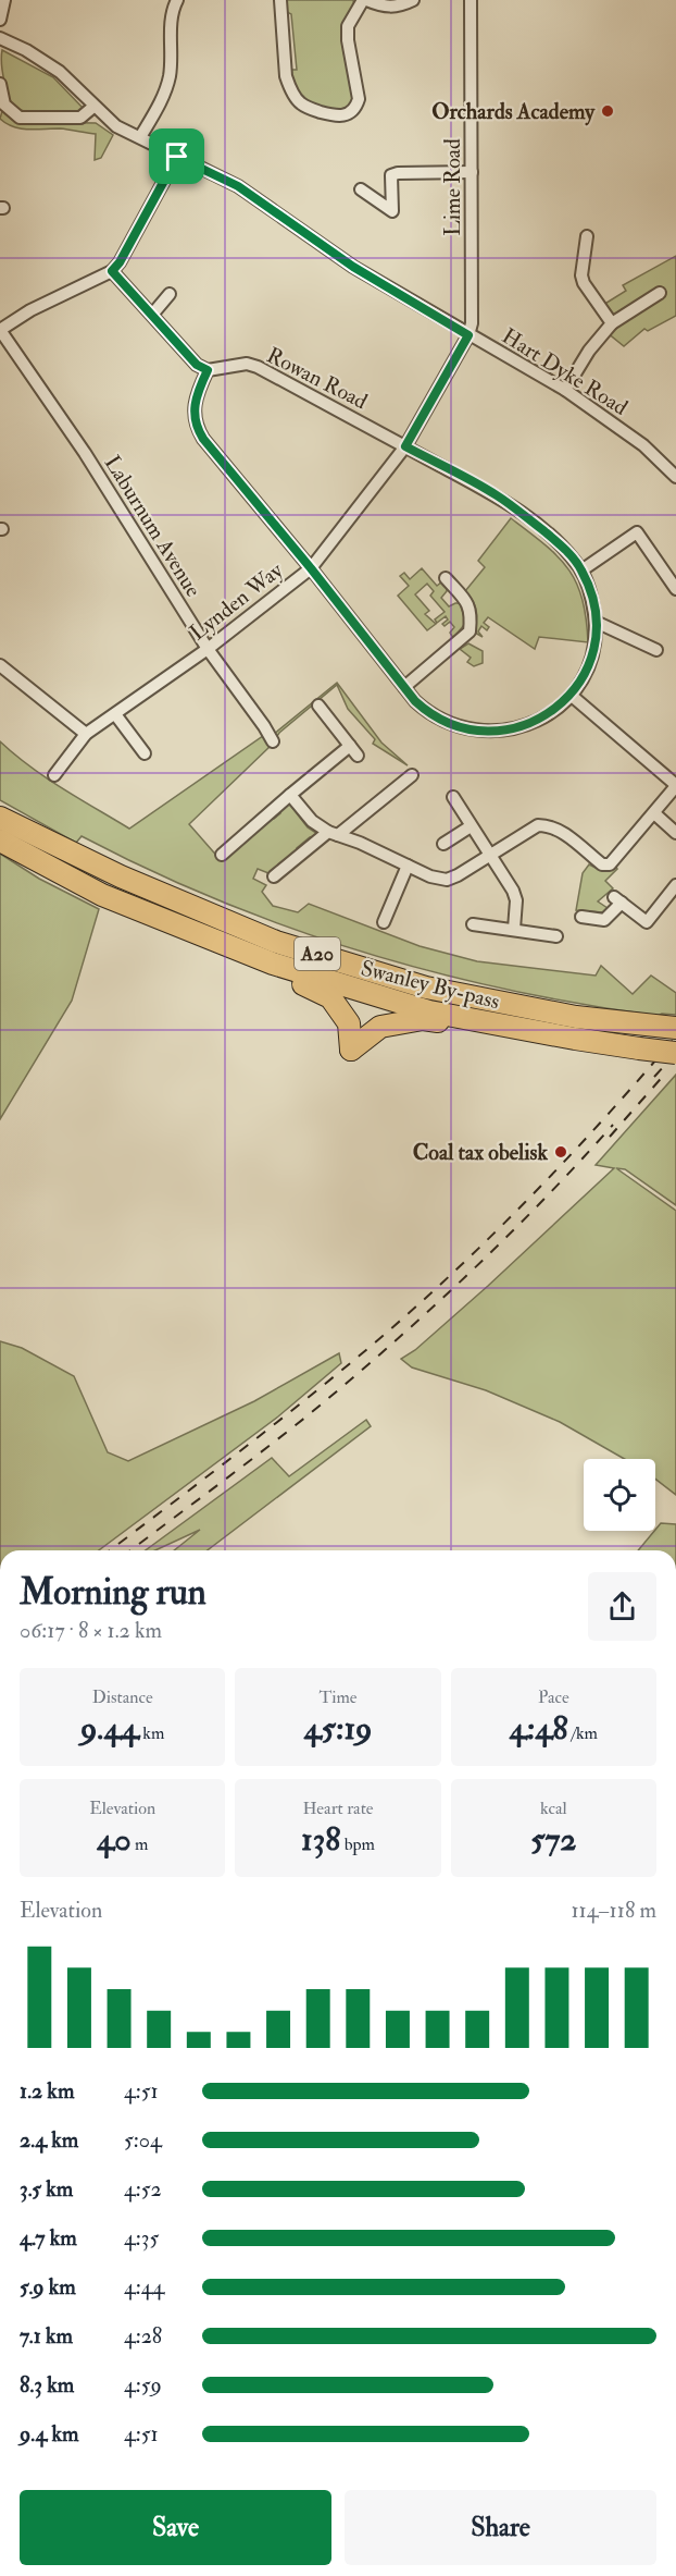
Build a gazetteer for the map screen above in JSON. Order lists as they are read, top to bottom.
{
  "streets": {
    "highway": ["A20", "Swanley By-pass"],
    "street": [
      "Lime Road",
      "Hart Dyke Road",
      "Rowan Road",
      "Laburnum Avenue",
      "Lynden Way"
    ]
  },
  "crossings": [
    ["Lime Road", "Hart Dyke Road"],
    ["Lime Road", "Lynden Way"],
    ["Hart Dyke Road", "Lynden Way"],
    ["Rowan Road", "Lynden Way"],
    ["Laburnum Avenue", "Lynden Way"],
    ["A20", "Swanley By-pass"]
  ],
  "places": ["Orchards Academy", "Coal tax obelisk"],
  "page": {
    "heading": ["Morning run", "06:17 · 8 × 1.2 km"],
    "stats": [
      ["Distance", "9.44 km"],
      ["Time", "45:19"],
      ["Pace", "4:48 /km"],
      ["Elevation", "40 m"],
      ["Heart rate", "138 bpm"],
      ["kcal", "572"]
    ],
    "chart": ["Elevation", "114–118 m"],
    "list": [
      {
        "name": "1.2 km",
        "note": "4:51"
      },
      {
        "name": "2.4 km",
        "note": "5:04"
      },
      {
        "name": "3.5 km",
        "note": "4:52"
      },
      {
        "name": "4.7 km",
        "note": "4:35"
      },
      {
        "name": "5.9 km",
        "note": "4:44"
      },
      {
        "name": "7.1 km",
        "note": "4:28"
      },
      {
        "name": "8.3 km",
        "note": "4:59"
      },
      {
        "name": "9.4 km",
        "note": "4:51"
      }
    ],
    "buttons": ["Save", "Share"]
  }
}
